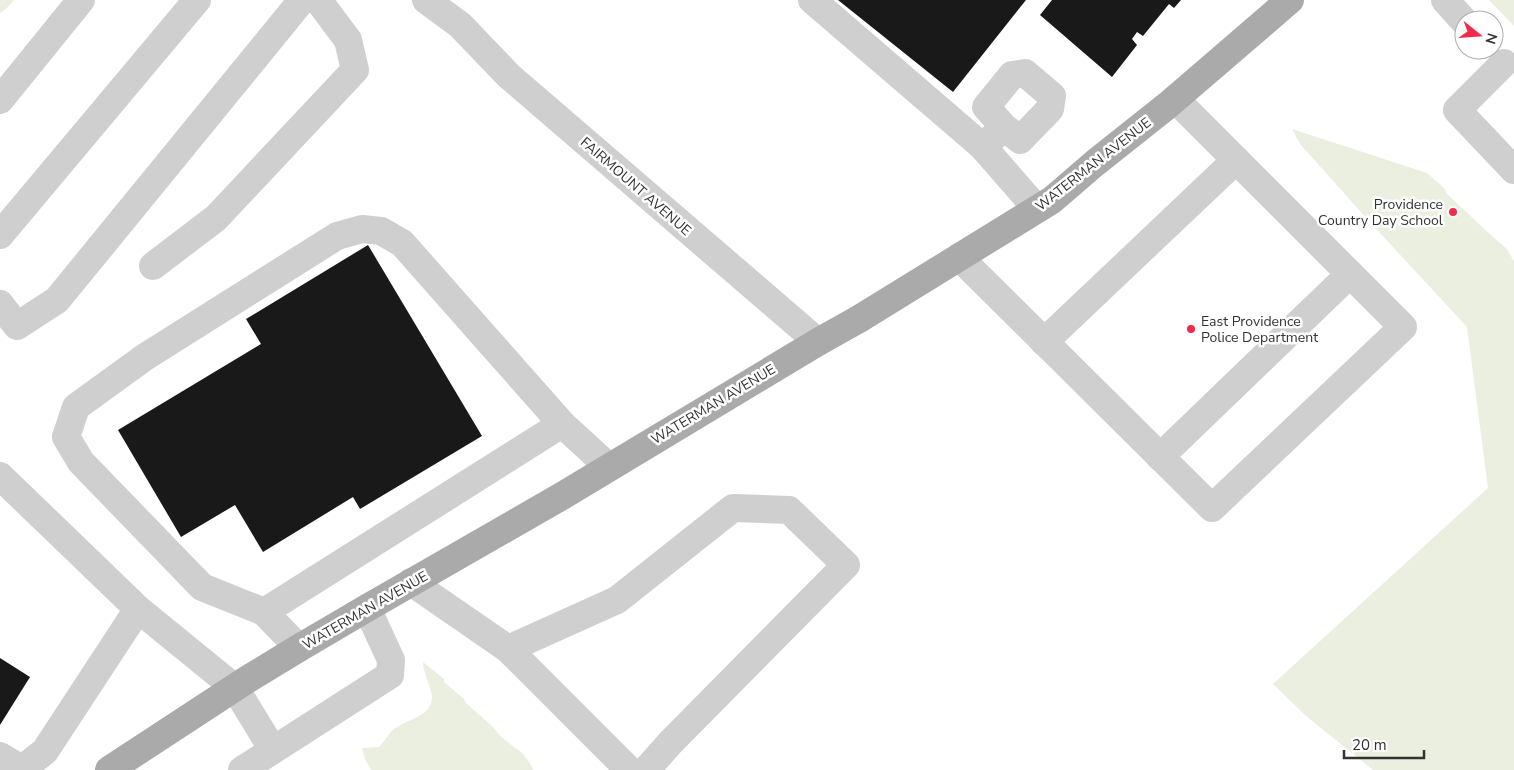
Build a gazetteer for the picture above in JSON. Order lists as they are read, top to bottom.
{
  "streets": {
    "main road": ["WATERMAN AVENUE"],
    "street": ["FAIRMOUNT AVENUE"]
  },
  "crossings": [
    ["WATERMAN AVENUE", "FAIRMOUNT AVENUE"]
  ],
  "places": ["Providence Country Day School", "East Providence Police Department"],
  "scale_bar": "20 m",
  "north": "right"
}
